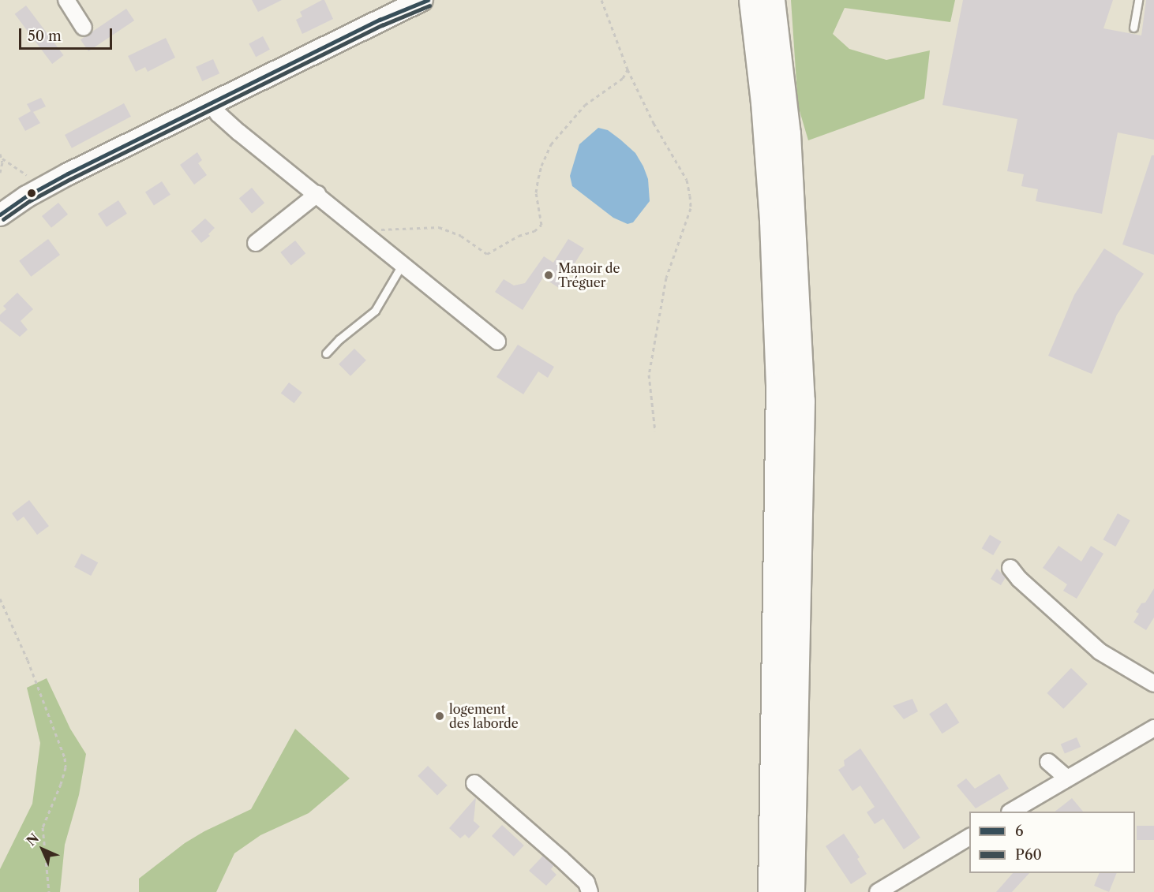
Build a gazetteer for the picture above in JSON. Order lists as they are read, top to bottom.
{
  "places": ["Manoir de Tréguer", "logement des laborde"],
  "lines": ["transit line 6", "transit line P60"],
  "legend": ["6", "P60"],
  "scale_bar": "50 m",
  "north": "top left"
}
